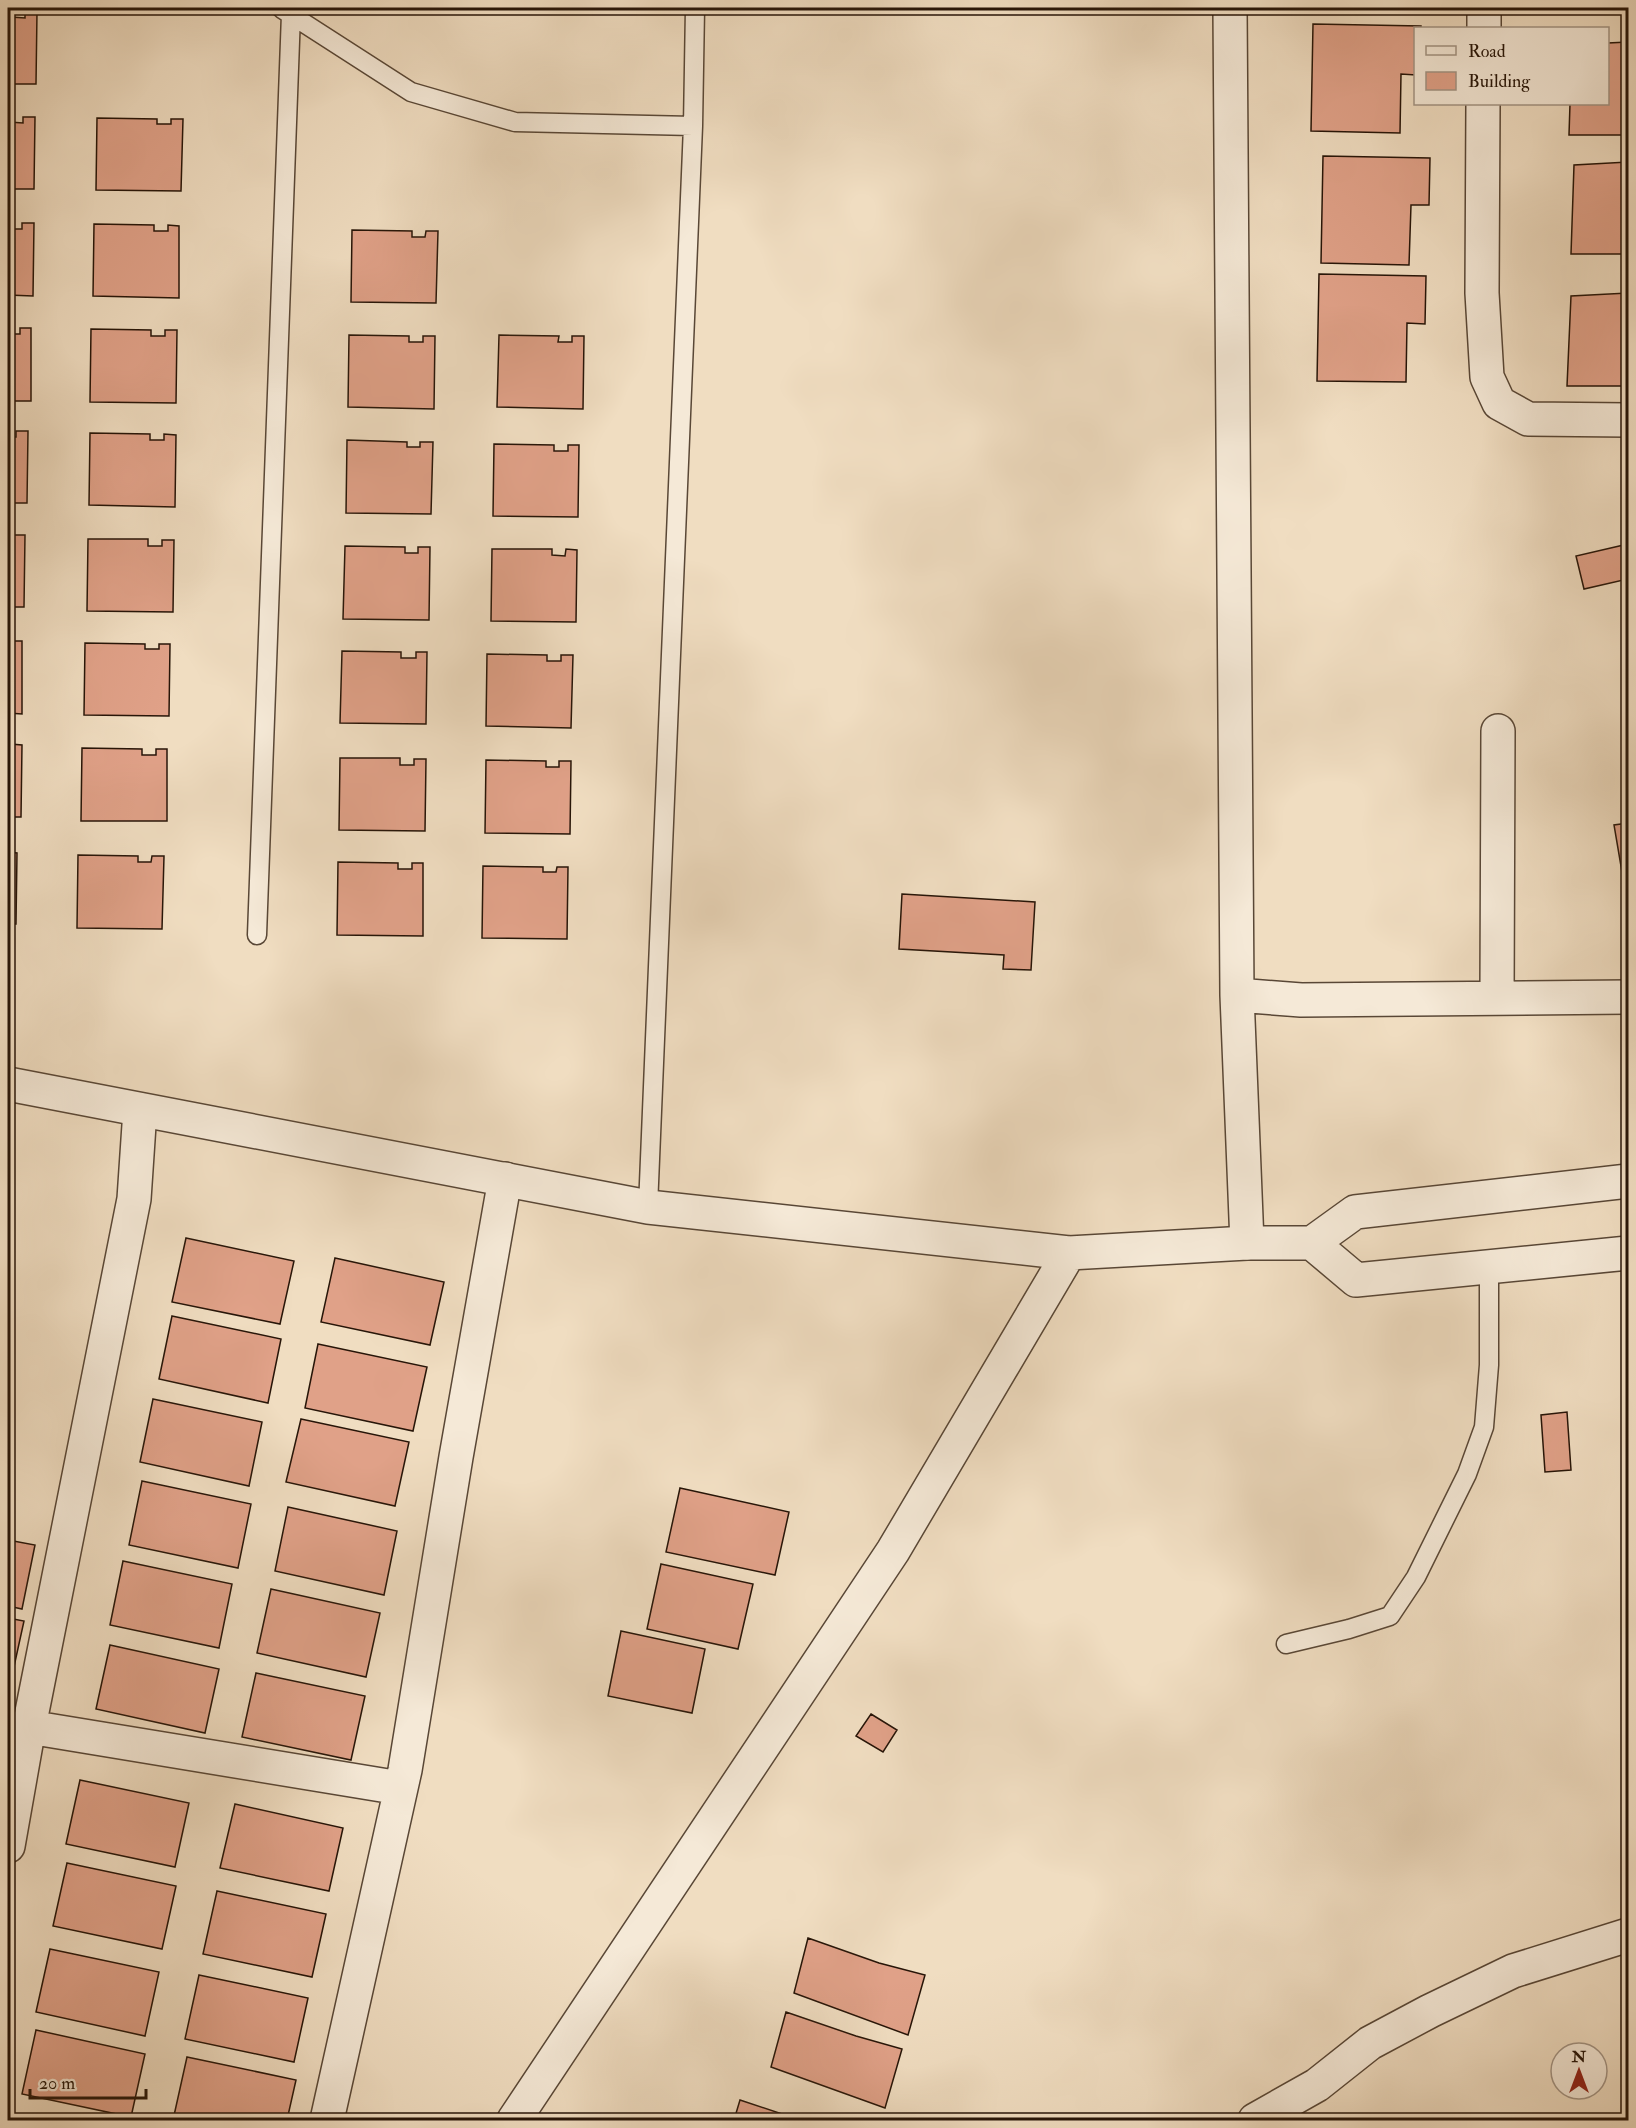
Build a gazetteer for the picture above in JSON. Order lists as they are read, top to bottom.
{
  "legend": ["Road", "Building"],
  "scale_bar": "20 m",
  "north": "top"
}
